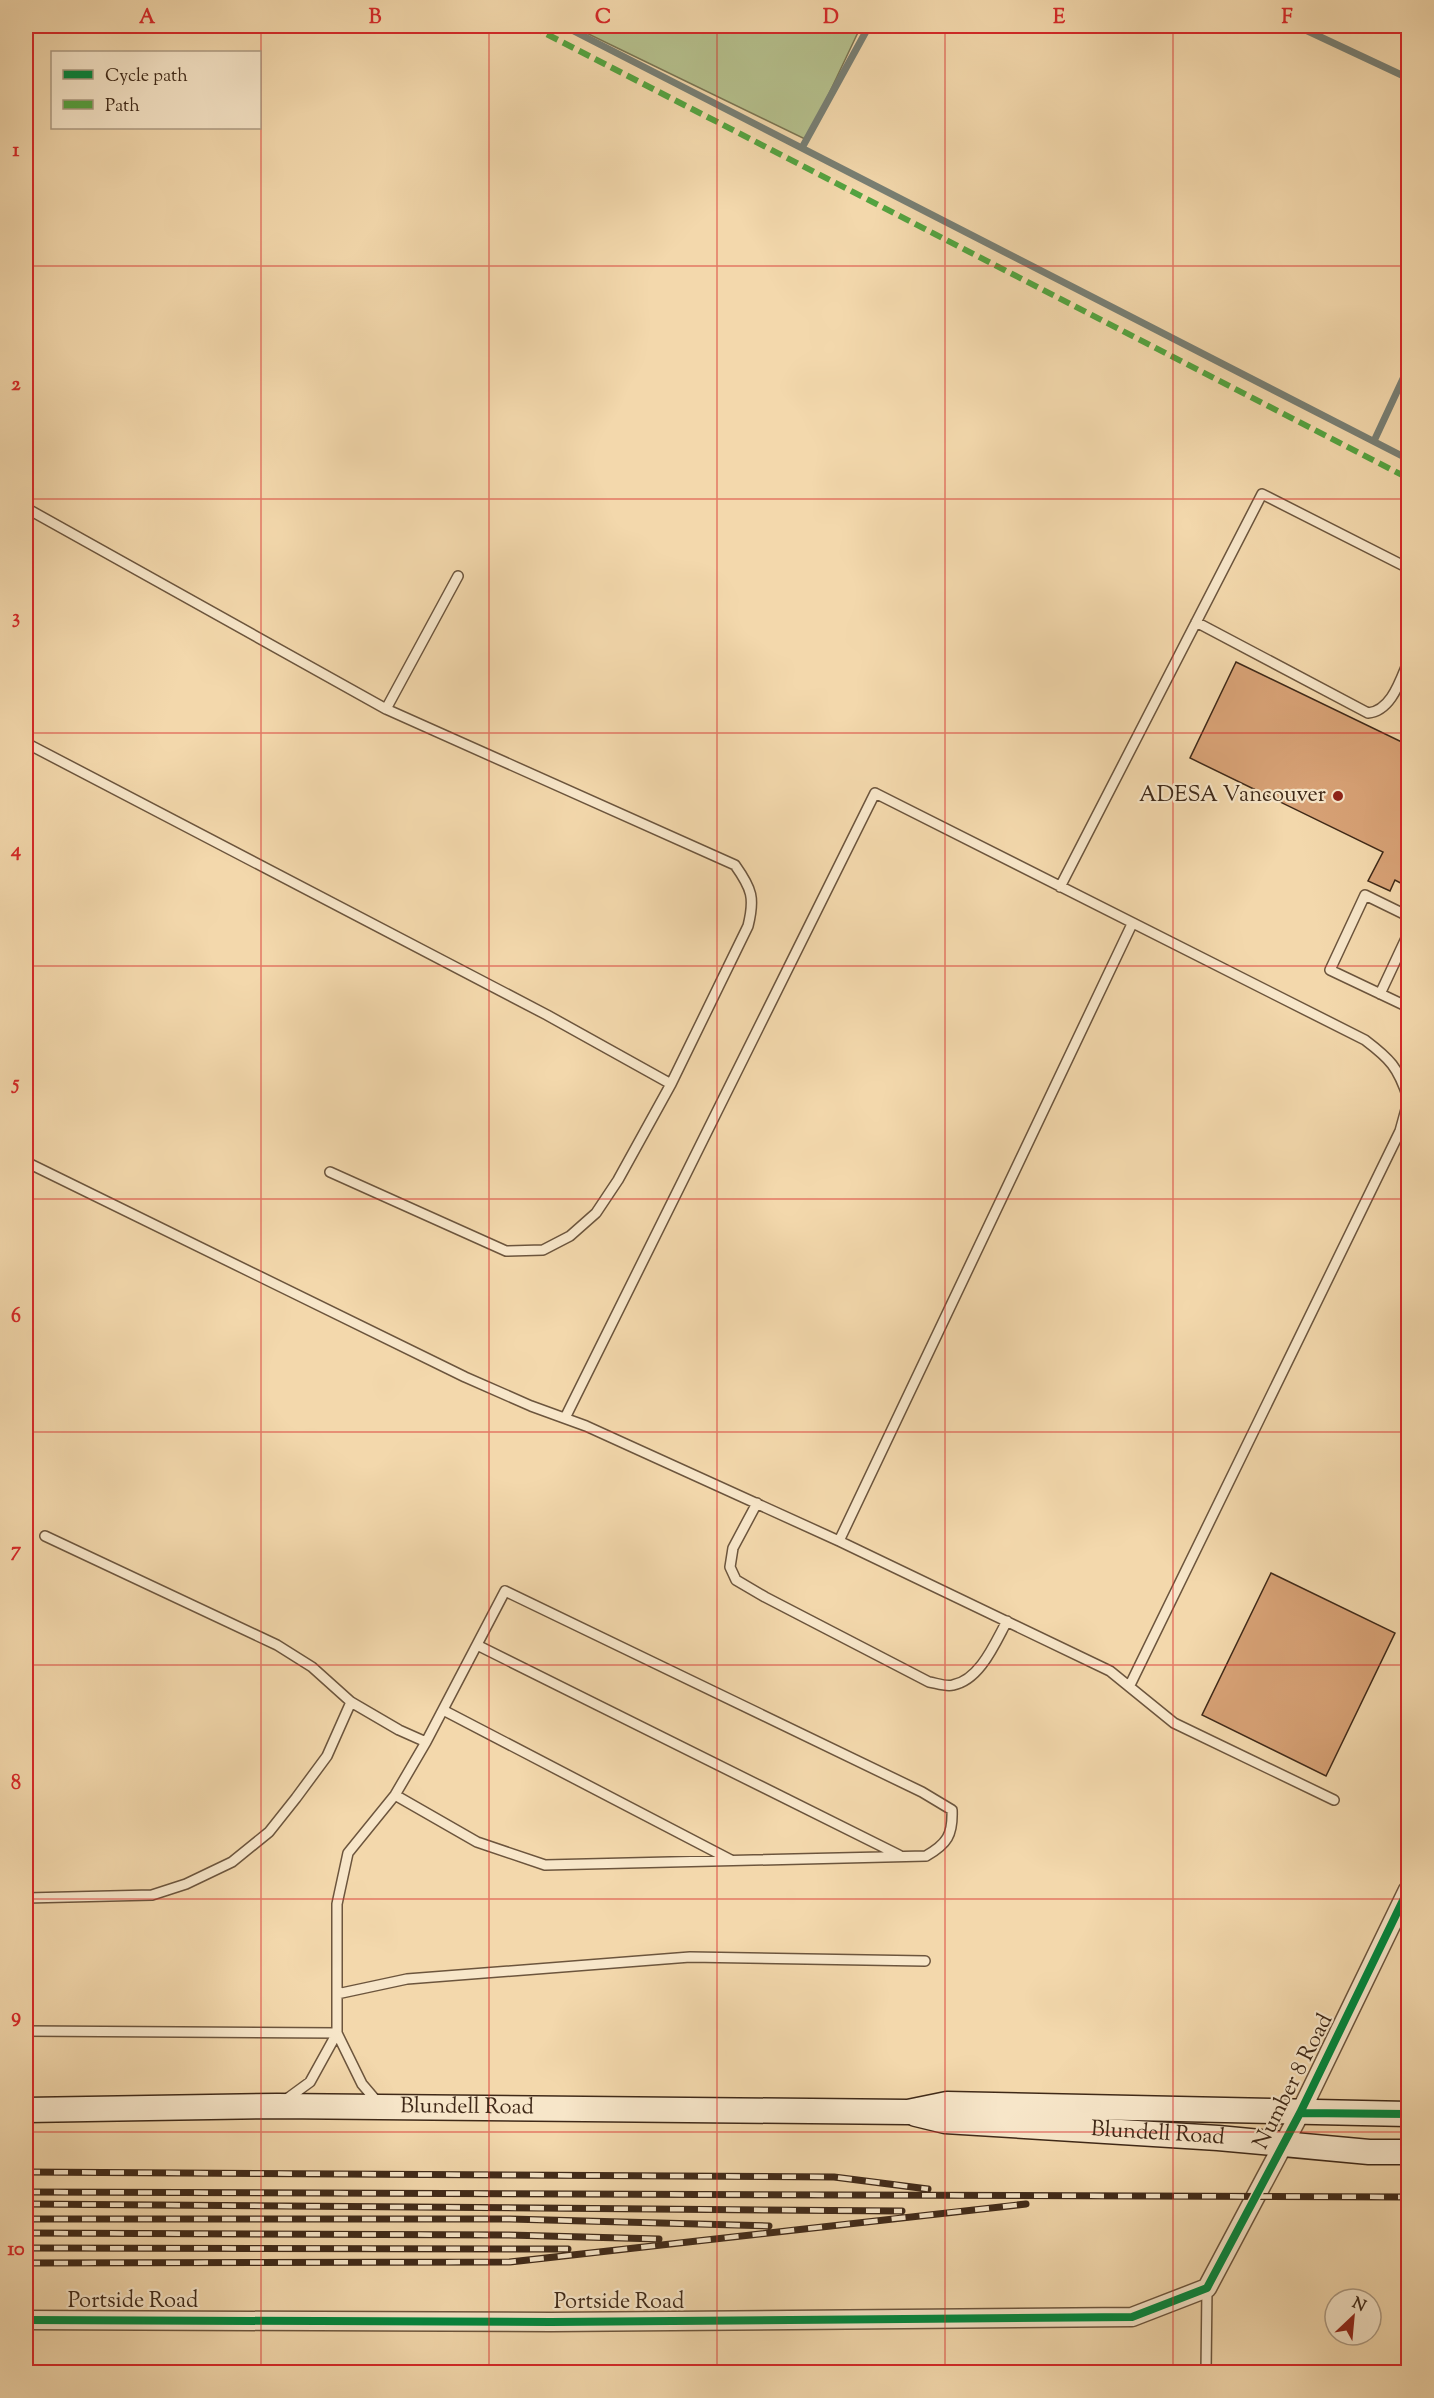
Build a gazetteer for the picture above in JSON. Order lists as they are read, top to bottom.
{
  "streets": {
    "main road": ["Blundell Road"],
    "street": ["Number 8 Road", "Portside Road"]
  },
  "crossings": [
    ["Number 8 Road", "Blundell Road"],
    ["Number 8 Road", "Portside Road"]
  ],
  "places": ["ADESA Vancouver"],
  "legend": ["Cycle path", "Path"],
  "north": "top right",
  "grid": {
    "columns": [
      "A",
      "B",
      "C",
      "D",
      "E",
      "F"
    ],
    "rows": [
      "1",
      "2",
      "3",
      "4",
      "5",
      "6",
      "7",
      "8",
      "9",
      "10"
    ]
  }
}
